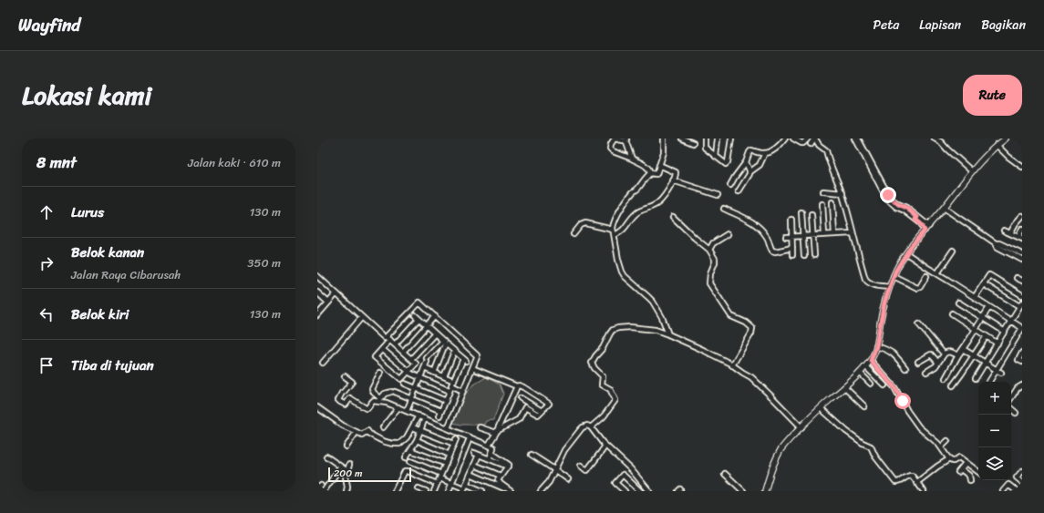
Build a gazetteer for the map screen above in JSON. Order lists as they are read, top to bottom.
{
  "scale_bar": "200 m",
  "page": {
    "header": "Wayfind",
    "nav": ["Peta", "Lapisan", "Bagikan"],
    "title": "Lokasi kami",
    "buttons": "Rute",
    "heading": ["8 mnt", "Jalan kaki · 610 m"],
    "list": [
      ["Lurus", "130 m"],
      ["Belok kanan", "Jalan Raya Cibarusah", "350 m"],
      ["Belok kiri", "130 m"],
      "Tiba di tujuan"
    ],
    "map_buttons": ["+", "−"],
    "scale": "200 m"
  }
}
